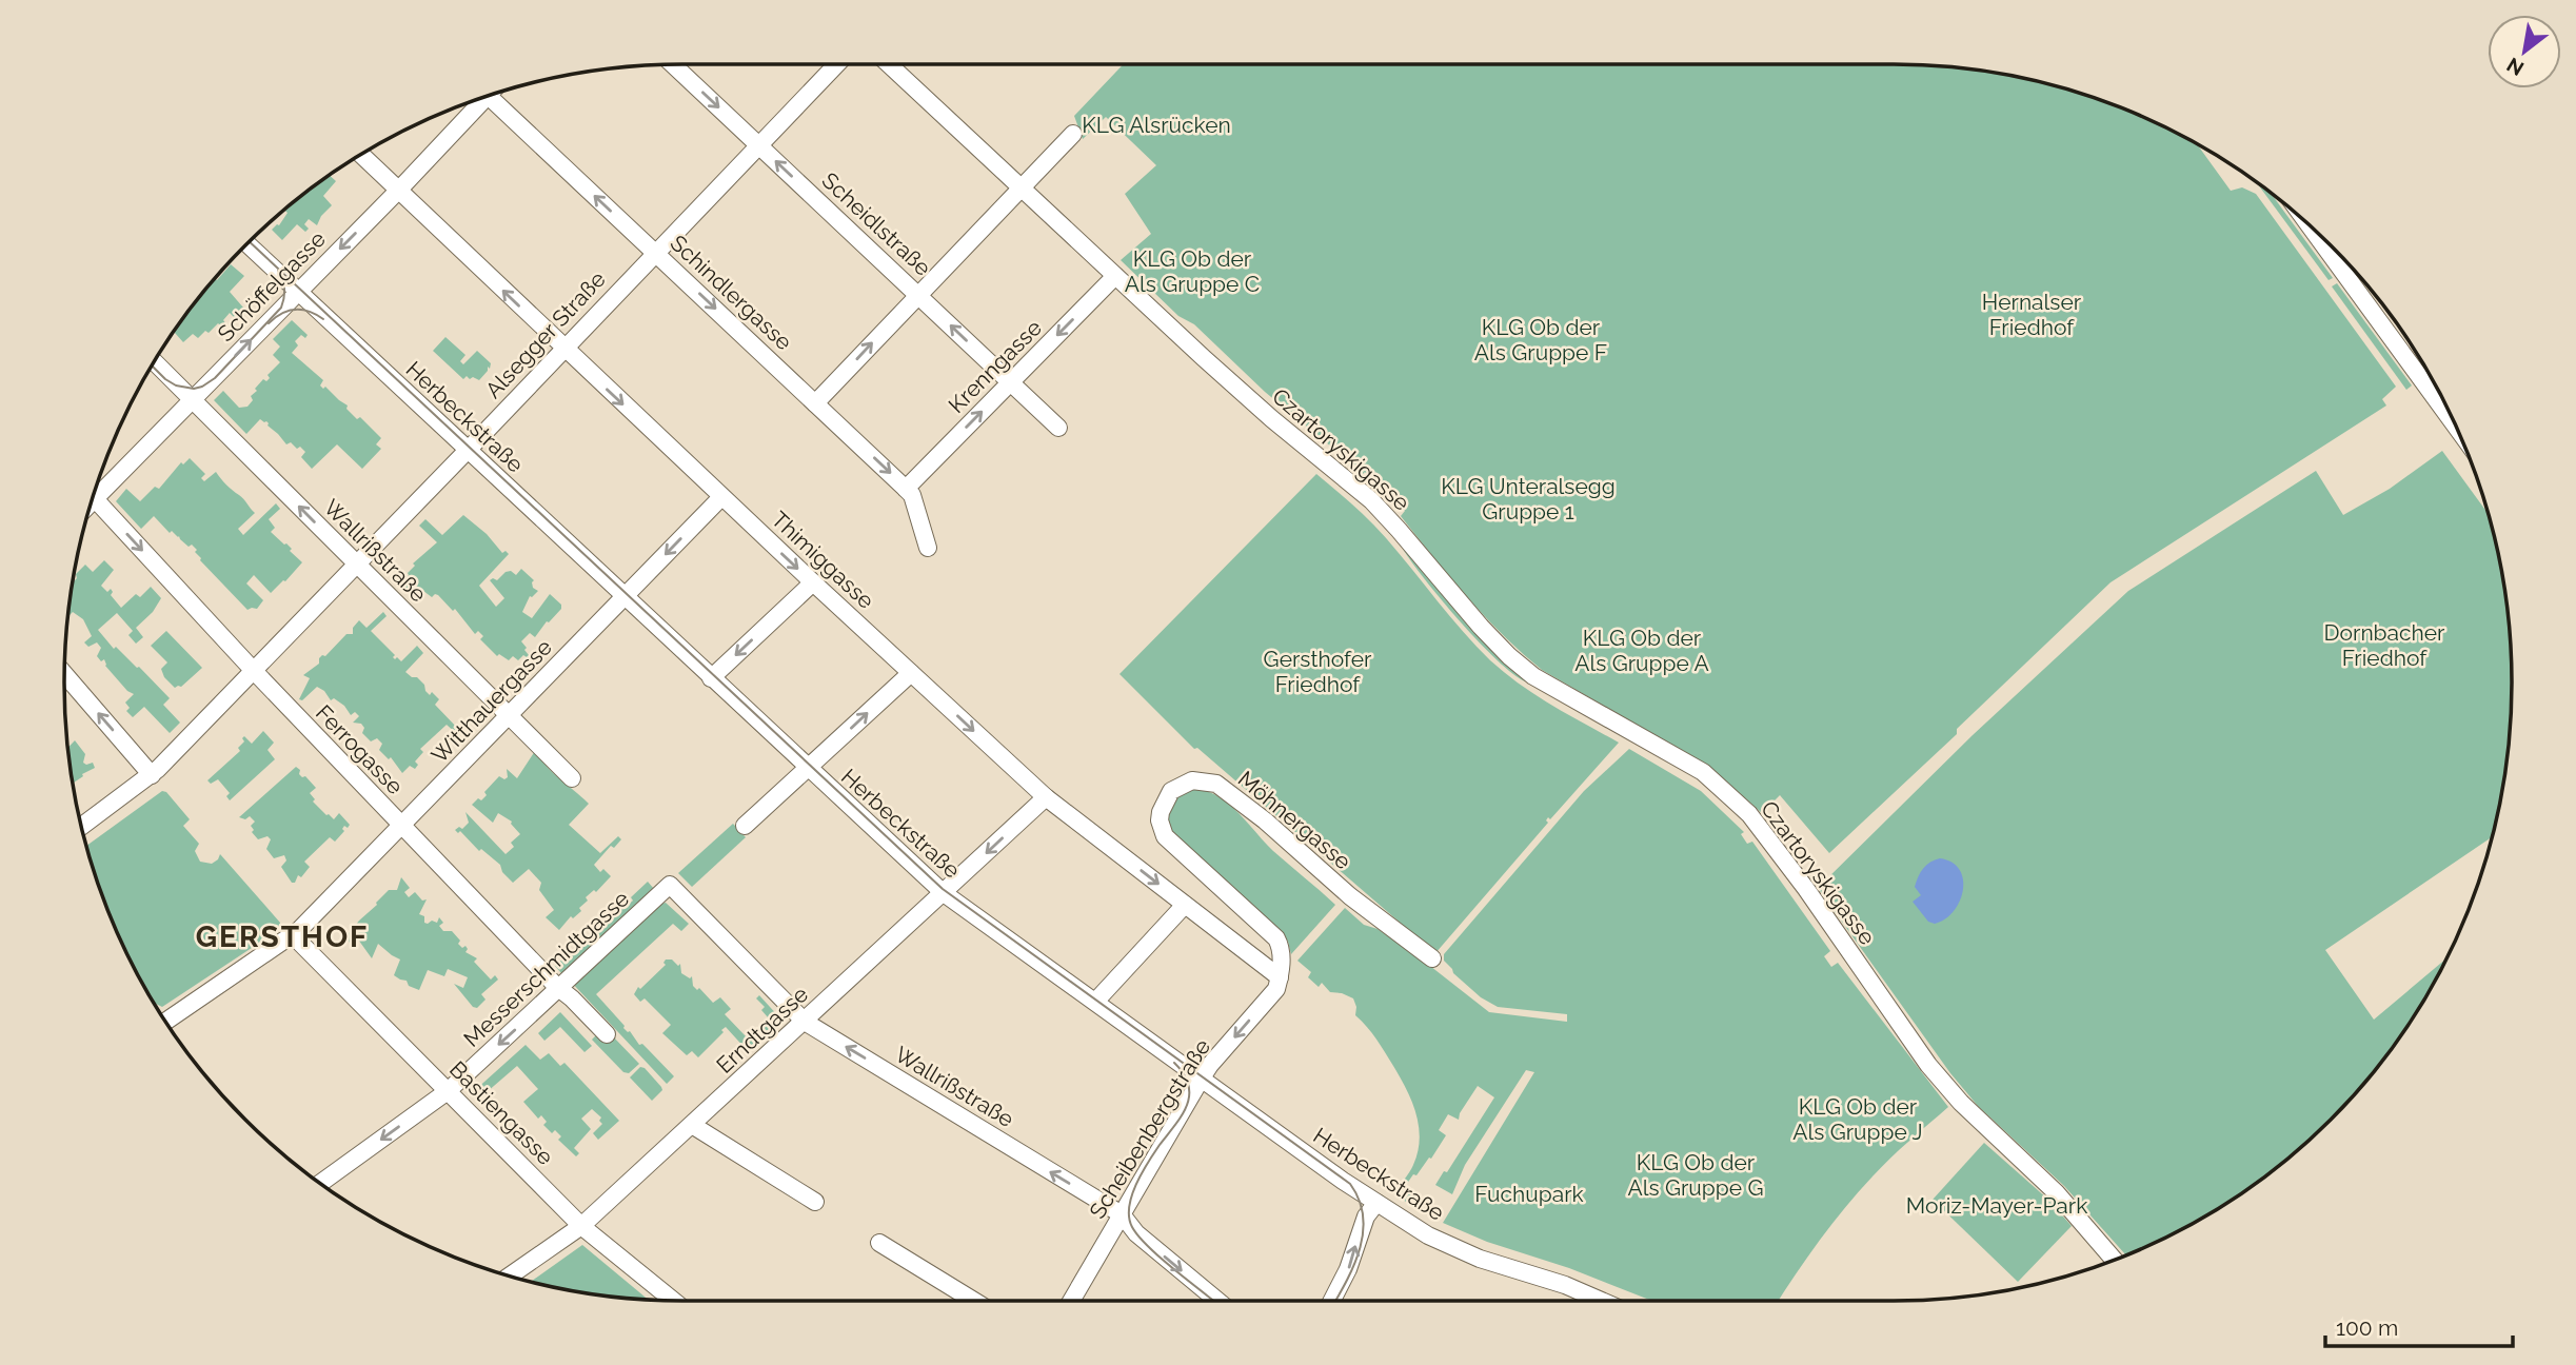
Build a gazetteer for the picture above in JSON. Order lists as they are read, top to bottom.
{
  "streets": {
    "street": [
      "Scheidlstraße",
      "Schöffelgasse",
      "Schindlergasse",
      "Alsegger Straße",
      "Krenngasse",
      "Herbeckstraße",
      "Czartoryskigasse",
      "Wallrißstraße",
      "Thimiggasse",
      "Witthauergasse",
      "Ferrogasse",
      "Möhnergasse",
      "Messerschmidtgasse",
      "Erndtgasse",
      "Bastiengasse",
      "Scheibenbergstraße"
    ]
  },
  "crossings": [
    ["Scheidlstraße", "Alsegger Straße"],
    ["Scheidlstraße", "Krenngasse"],
    ["Schöffelgasse", "Herbeckstraße"],
    ["Schöffelgasse", "Wallrißstraße"],
    ["Schöffelgasse", "Thimiggasse"],
    ["Schindlergasse", "Alsegger Straße"],
    ["Schindlergasse", "Krenngasse"],
    ["Alsegger Straße", "Herbeckstraße"],
    ["Alsegger Straße", "Wallrißstraße"],
    ["Alsegger Straße", "Thimiggasse"],
    ["Alsegger Straße", "Ferrogasse"],
    ["Krenngasse", "Czartoryskigasse"],
    ["Herbeckstraße", "Witthauergasse"],
    ["Herbeckstraße", "Erndtgasse"],
    ["Herbeckstraße", "Scheibenbergstraße"],
    ["Wallrißstraße", "Witthauergasse"],
    ["Wallrißstraße", "Messerschmidtgasse"],
    ["Wallrißstraße", "Erndtgasse"],
    ["Wallrißstraße", "Scheibenbergstraße"],
    ["Thimiggasse", "Witthauergasse"],
    ["Thimiggasse", "Möhnergasse"],
    ["Thimiggasse", "Erndtgasse"],
    ["Thimiggasse", "Scheibenbergstraße"],
    ["Witthauergasse", "Ferrogasse"],
    ["Witthauergasse", "Bastiengasse"],
    ["Ferrogasse", "Messerschmidtgasse"],
    ["Möhnergasse", "Scheibenbergstraße"],
    ["Messerschmidtgasse", "Bastiengasse"],
    ["Erndtgasse", "Bastiengasse"]
  ],
  "one_way": ["Messerschmidtgasse"],
  "districts": ["GERSTHOF"],
  "parks": [
    "KLG Alsrücken",
    "KLG Ob der Als Gruppe C",
    "Hernalser Friedhof",
    "KLG Ob der Als Gruppe F",
    "KLG Unteralsegg Gruppe 1",
    "Dornbacher Friedhof",
    "KLG Ob der Als Gruppe A",
    "Gersthofer Friedhof",
    "KLG Ob der Als Gruppe J",
    "KLG Ob der Als Gruppe G",
    "Fuchupark",
    "Moriz-Mayer-Park"
  ],
  "scale_bar": "100 m",
  "north": "bottom left"
}
